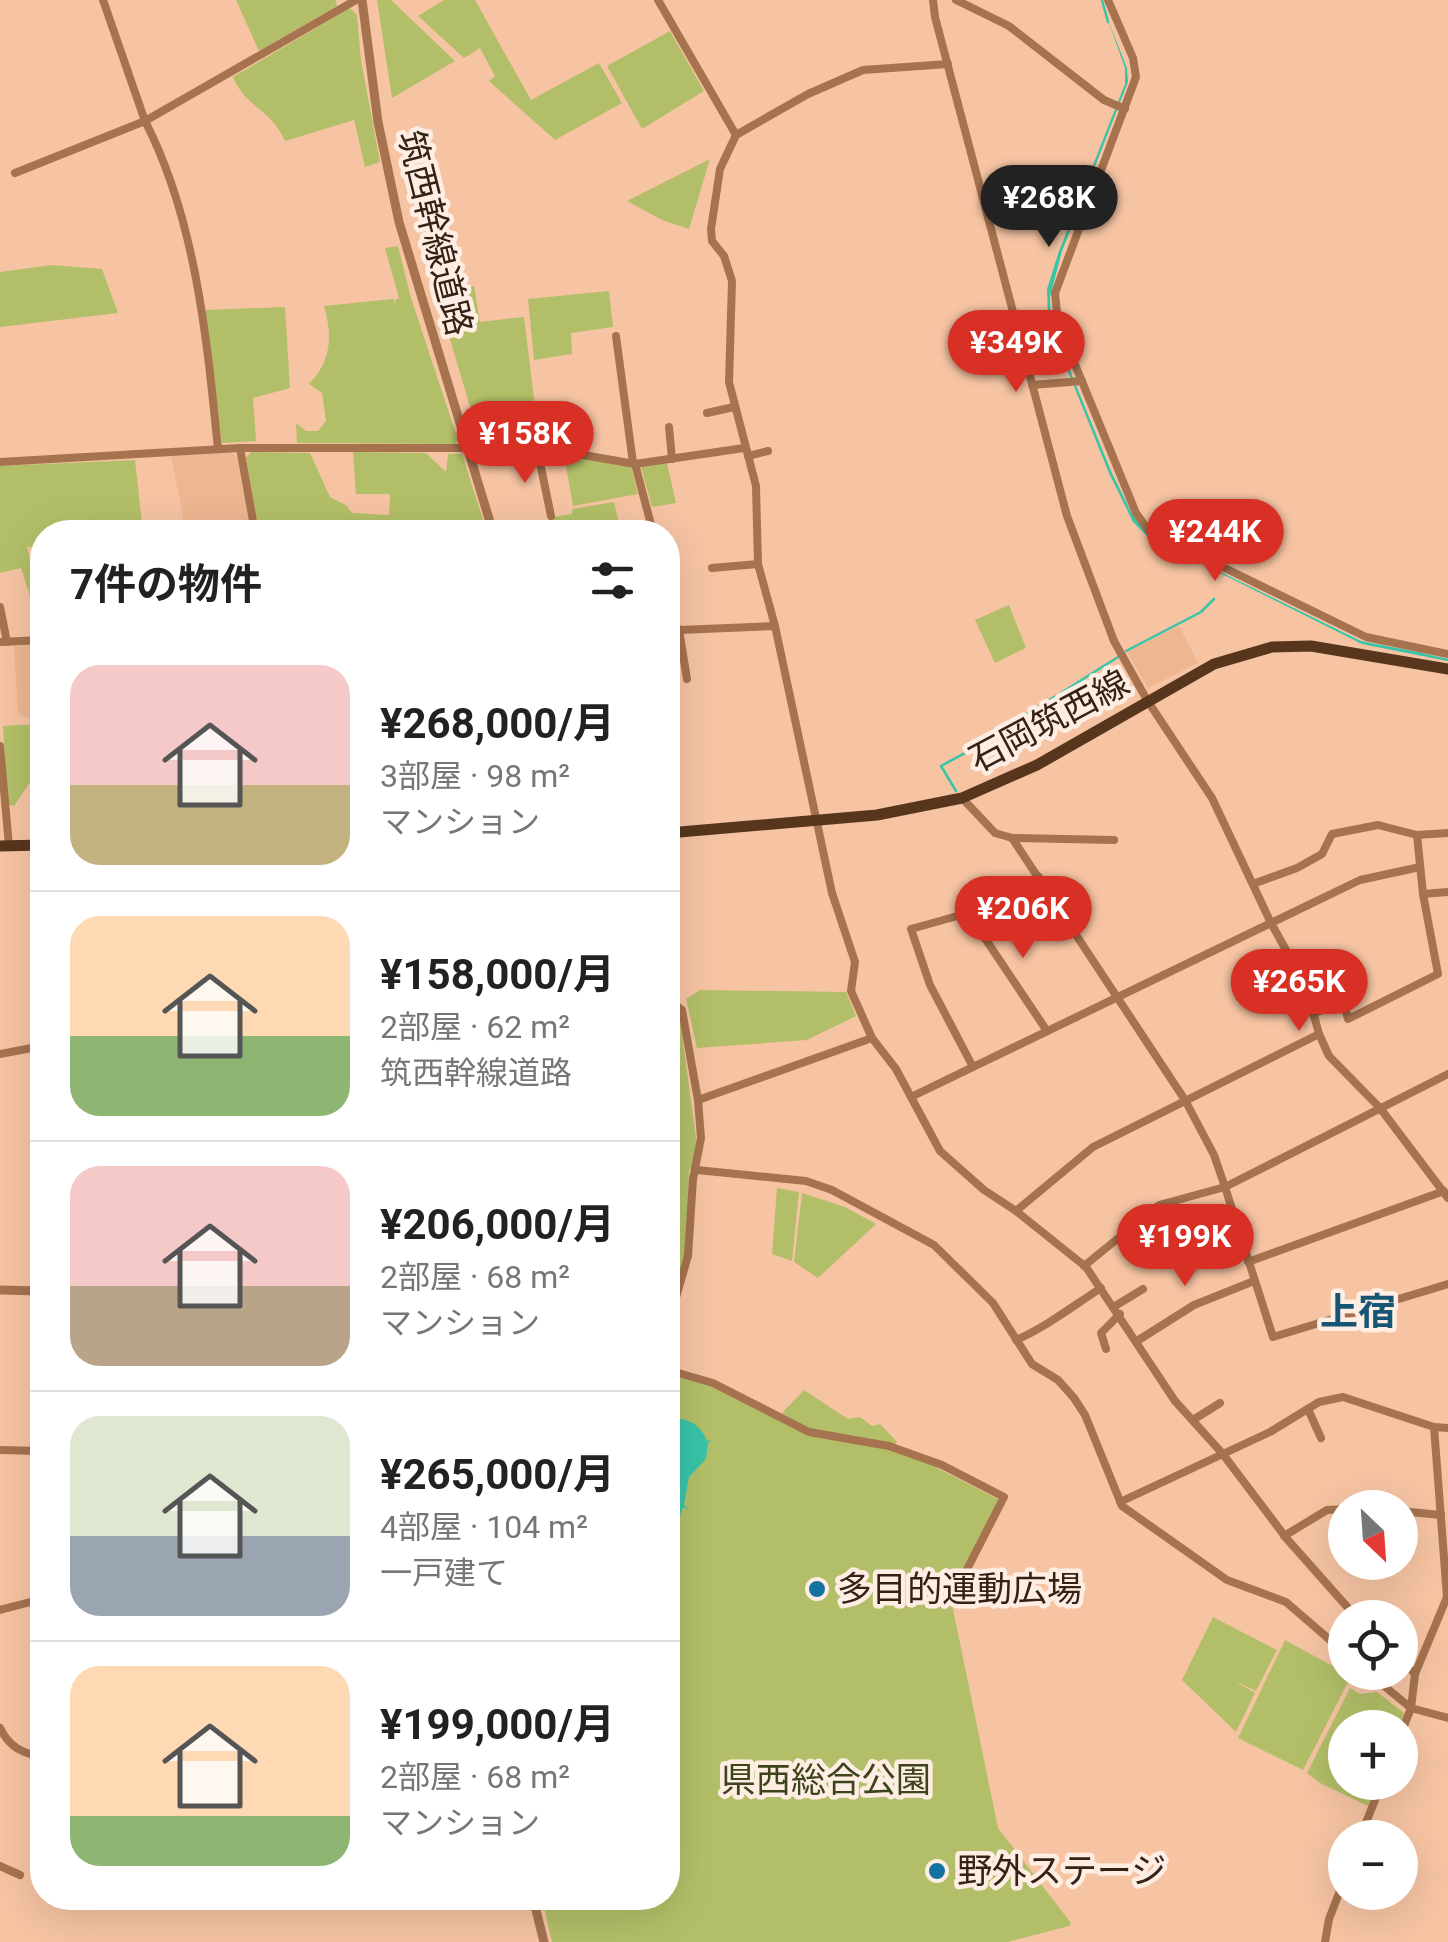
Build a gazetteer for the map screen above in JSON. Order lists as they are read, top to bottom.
{
  "streets": {
    "main road": ["石岡筑西線"],
    "street": ["筑西幹線道路"]
  },
  "districts": ["上宿"],
  "parks": ["県西総合公園"],
  "places": ["多目的運動広場", "野外ステージ"],
  "north": "bottom right",
  "page": {
    "price": [
      "¥268K",
      "¥349K",
      "¥158K",
      "¥244K",
      "¥206K",
      "¥265K",
      "¥199K"
    ],
    "heading": "7件の物件",
    "list": [
      {
        "name": "¥268,000/月",
        "note": "3部屋 · 98 m² · マンション"
      },
      {
        "name": "¥158,000/月",
        "note": "2部屋 · 62 m² · 筑西幹線道路"
      },
      {
        "name": "¥206,000/月",
        "note": "2部屋 · 68 m² · マンション"
      },
      {
        "name": "¥265,000/月",
        "note": "4部屋 · 104 m² · 一戸建て"
      },
      {
        "name": "¥199,000/月",
        "note": "2部屋 · 68 m² · マンション"
      }
    ],
    "map_buttons": ["+", "−"]
  }
}
